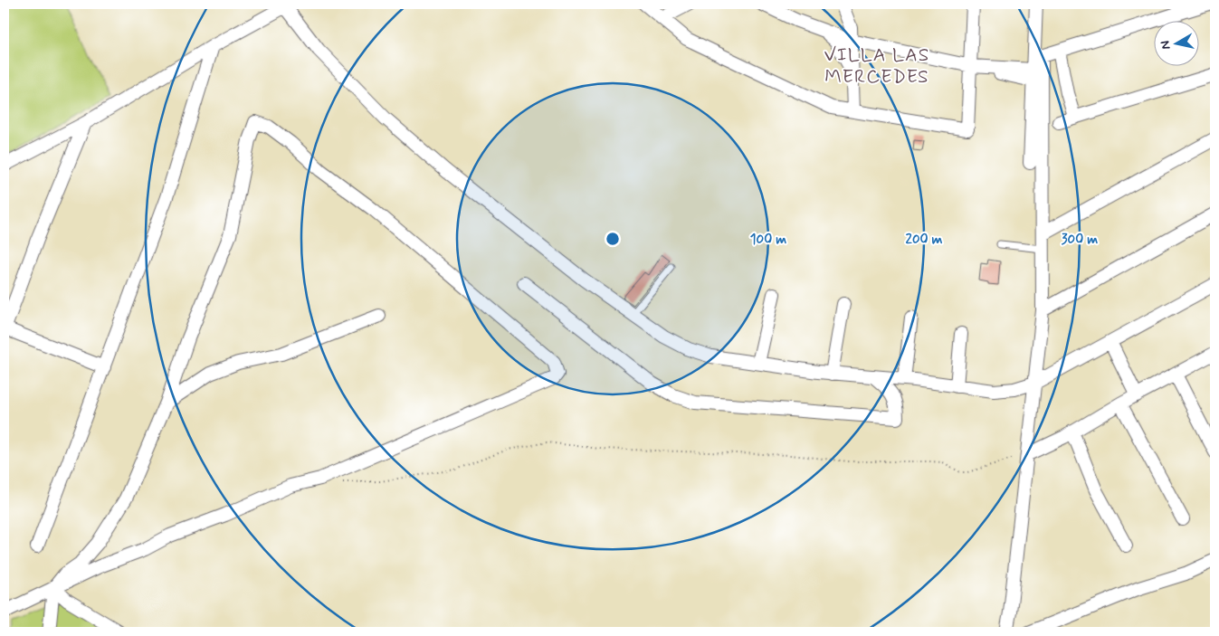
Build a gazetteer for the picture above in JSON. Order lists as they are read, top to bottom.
{
  "districts": ["VILLA LAS MERCEDES"],
  "north": "left",
  "rings": ["100 m", "200 m", "300 m"]
}
